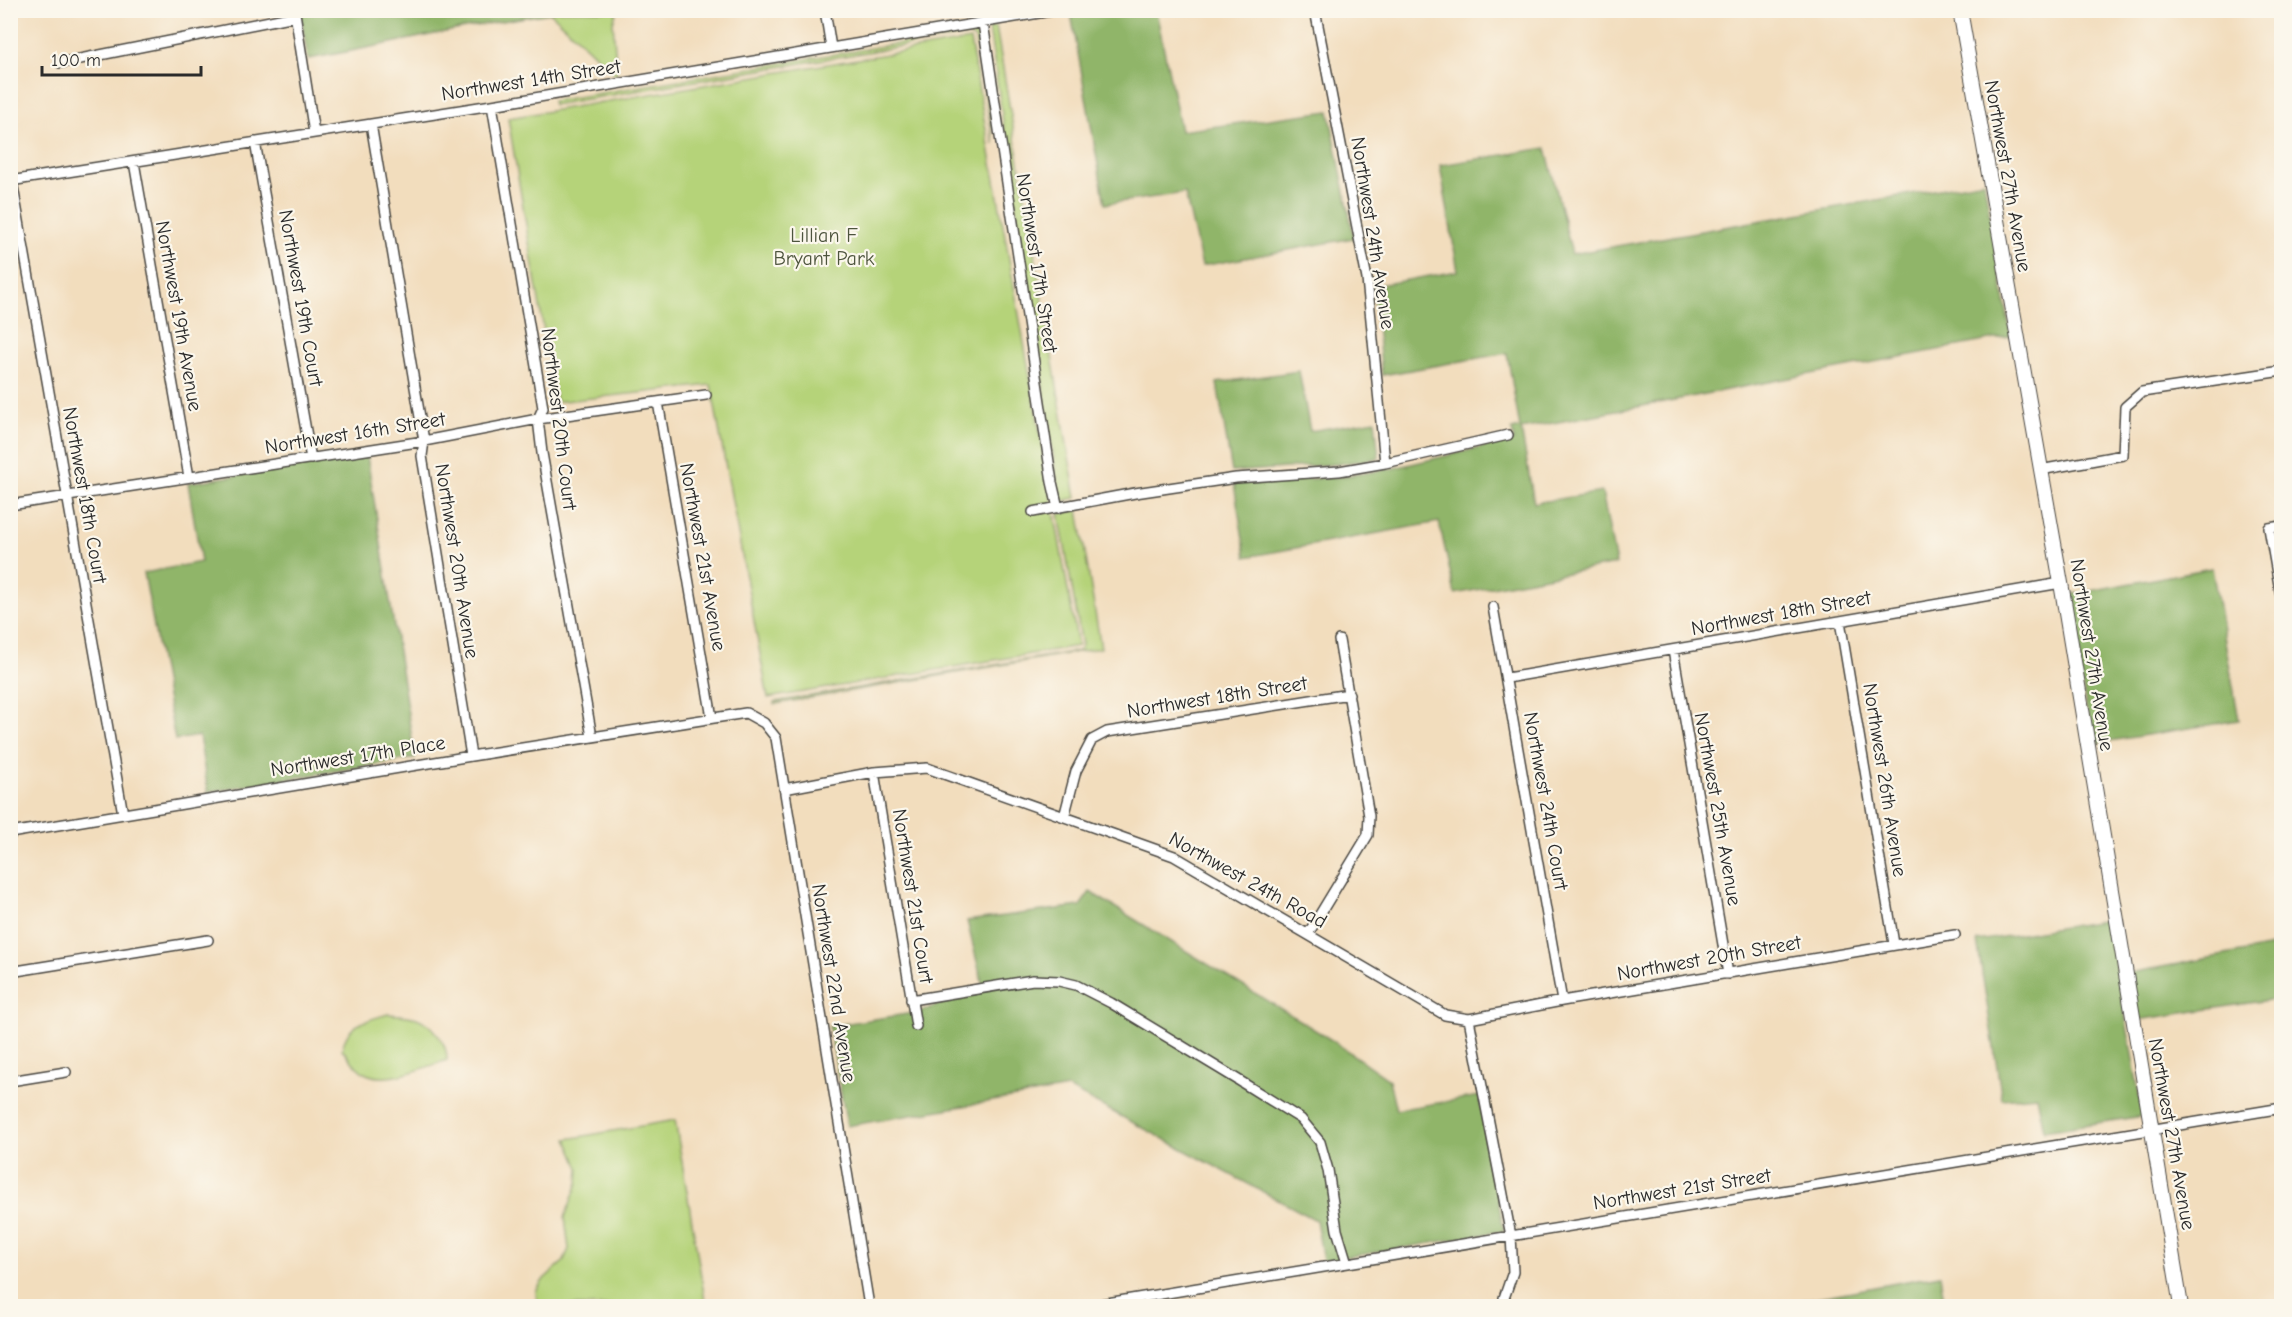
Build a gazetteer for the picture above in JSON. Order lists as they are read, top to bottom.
{
  "streets": {
    "street": [
      "Northwest 14th Street",
      "Northwest 27th Avenue",
      "Northwest 24th Avenue",
      "Northwest 17th Street",
      "Northwest 19th Court",
      "Northwest 19th Avenue",
      "Northwest 20th Court",
      "Northwest 16th Street",
      "Northwest 18th Court",
      "Northwest 21st Avenue",
      "Northwest 20th Avenue",
      "Northwest 18th Street",
      "Northwest 17th Place",
      "Northwest 26th Avenue",
      "Northwest 24th Court",
      "Northwest 25th Avenue",
      "Northwest 24th Road",
      "Northwest 21st Court",
      "Northwest 20th Street",
      "Northwest 22nd Avenue",
      "Northwest 21st Street"
    ]
  },
  "crossings": [
    ["Northwest 14th Street", "Northwest 17th Street"],
    ["Northwest 14th Street", "Northwest 19th Court"],
    ["Northwest 14th Street", "Northwest 19th Avenue"],
    ["Northwest 14th Street", "Northwest 20th Court"],
    ["Northwest 14th Street", "Northwest 18th Court"],
    ["Northwest 14th Street", "Northwest 20th Avenue"],
    ["Northwest 27th Avenue", "Northwest 18th Street"],
    ["Northwest 27th Avenue", "Northwest 21st Street"],
    ["Northwest 19th Court", "Northwest 16th Street"],
    ["Northwest 19th Avenue", "Northwest 16th Street"],
    ["Northwest 20th Court", "Northwest 16th Street"],
    ["Northwest 20th Court", "Northwest 17th Place"],
    ["Northwest 16th Street", "Northwest 18th Court"],
    ["Northwest 16th Street", "Northwest 21st Avenue"],
    ["Northwest 16th Street", "Northwest 20th Avenue"],
    ["Northwest 18th Court", "Northwest 17th Place"],
    ["Northwest 21st Avenue", "Northwest 17th Place"],
    ["Northwest 21st Avenue", "Northwest 22nd Avenue"],
    ["Northwest 20th Avenue", "Northwest 17th Place"],
    ["Northwest 18th Street", "Northwest 26th Avenue"],
    ["Northwest 18th Street", "Northwest 24th Court"],
    ["Northwest 18th Street", "Northwest 25th Avenue"],
    ["Northwest 18th Street", "Northwest 24th Road"],
    ["Northwest 17th Place", "Northwest 22nd Avenue"],
    ["Northwest 26th Avenue", "Northwest 20th Street"],
    ["Northwest 24th Court", "Northwest 20th Street"],
    ["Northwest 25th Avenue", "Northwest 20th Street"],
    ["Northwest 24th Road", "Northwest 21st Court"],
    ["Northwest 24th Road", "Northwest 20th Street"],
    ["Northwest 24th Road", "Northwest 22nd Avenue"]
  ],
  "parks": ["Lillian F Bryant Park"],
  "scale_bar": "100 m"
}
